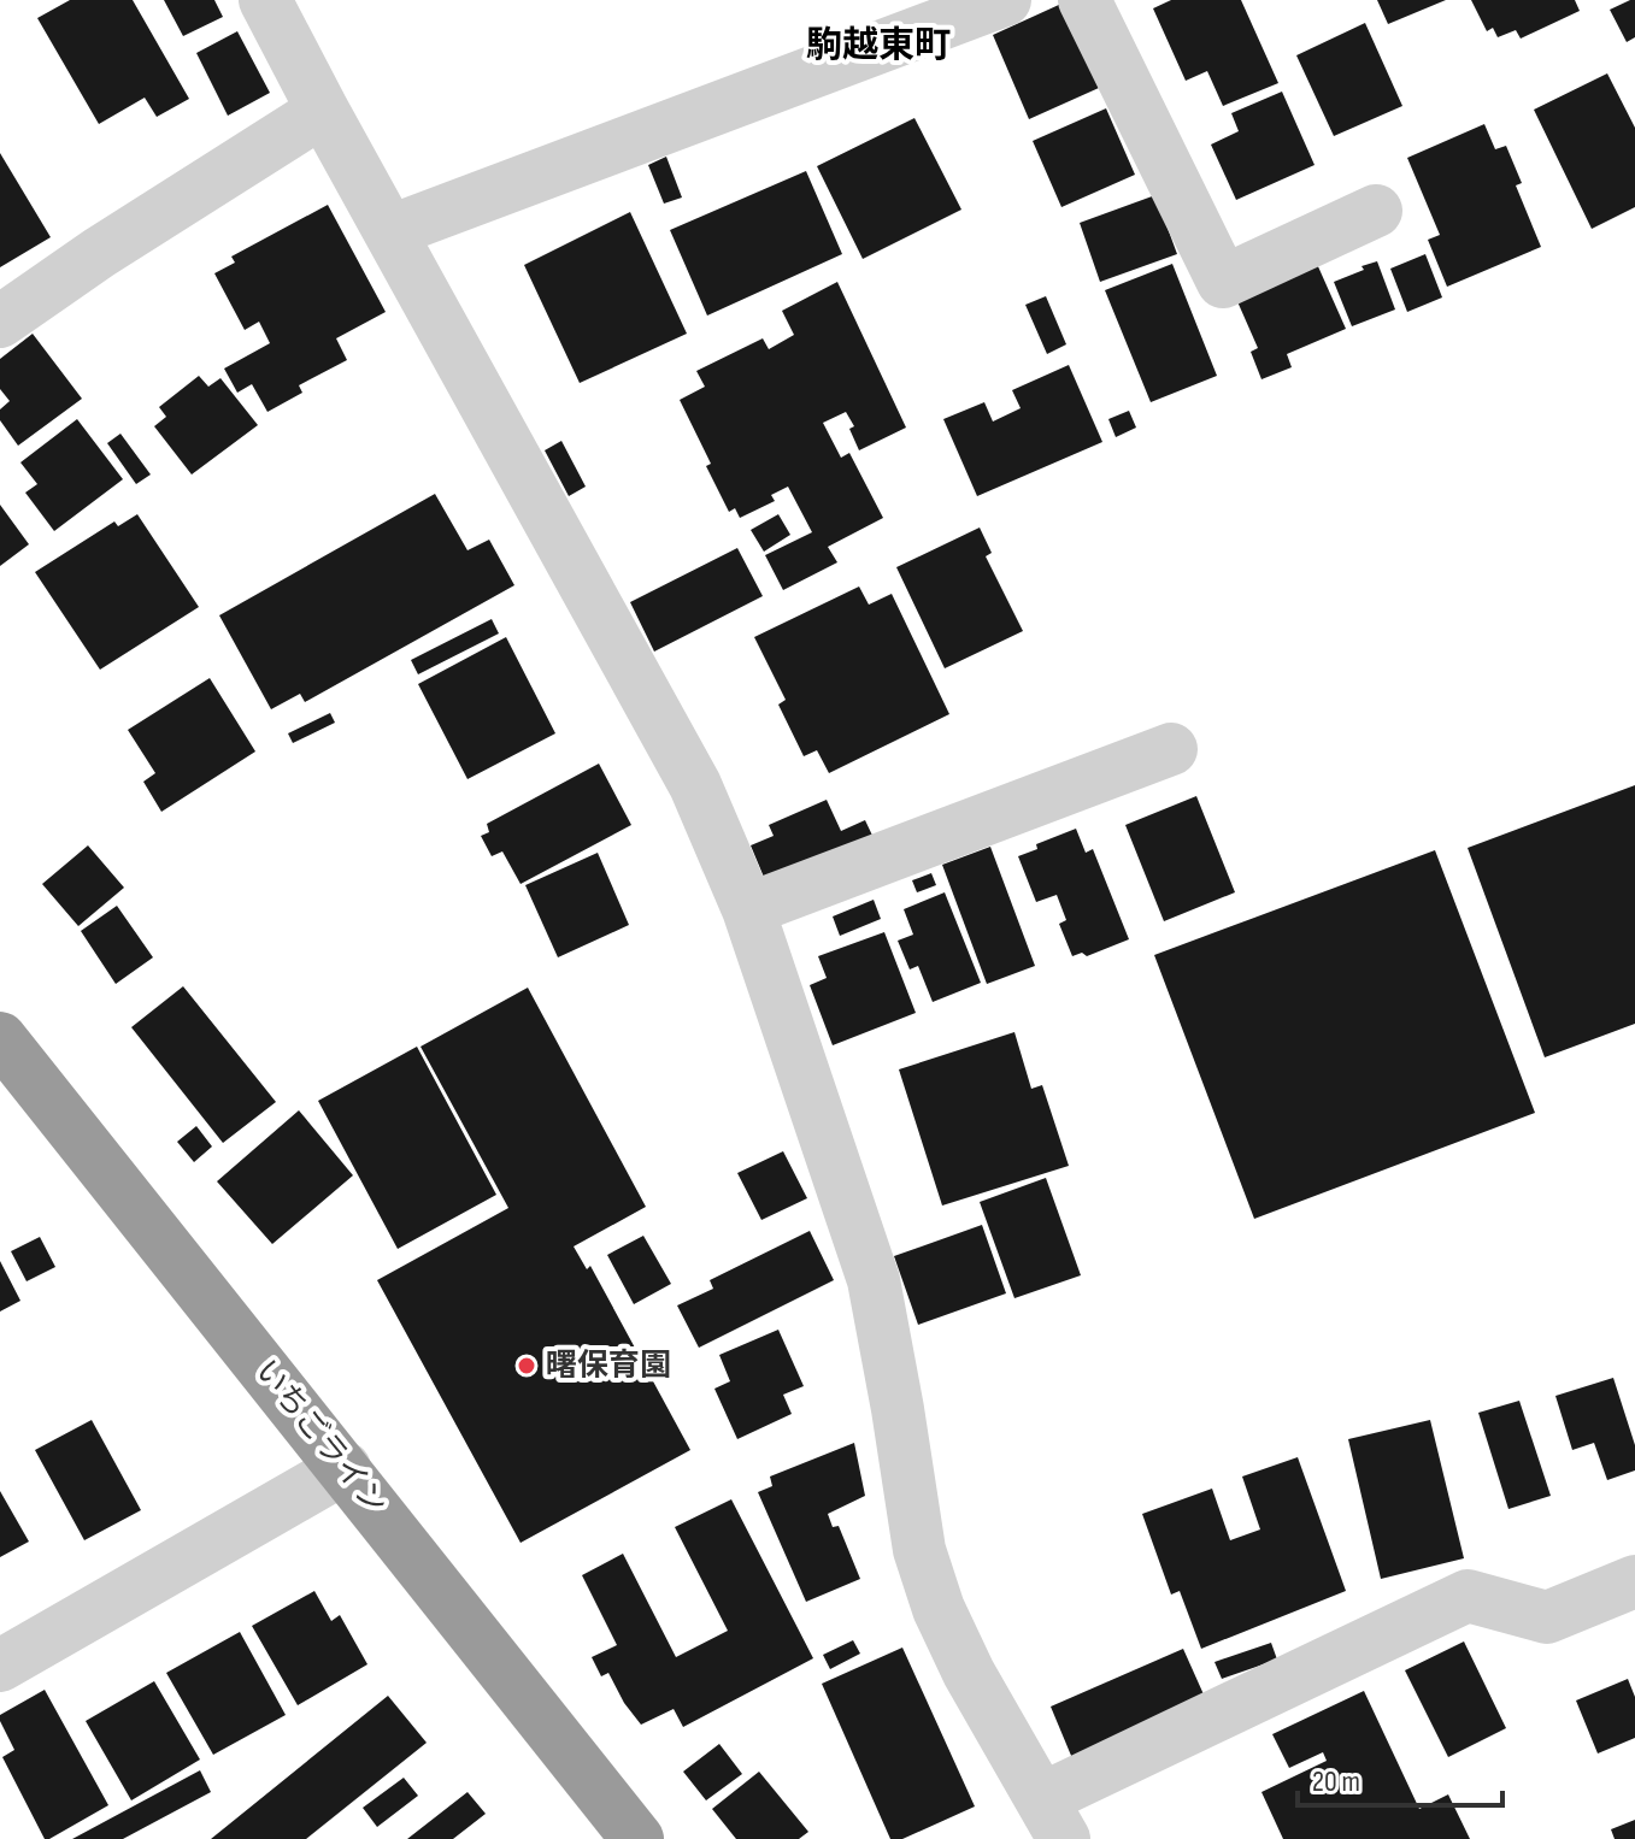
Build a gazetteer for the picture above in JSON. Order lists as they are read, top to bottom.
{
  "streets": {
    "highway": ["いちごライン"]
  },
  "districts": ["駒越東町"],
  "places": ["曙保育園"],
  "scale_bar": "20 m"
}
